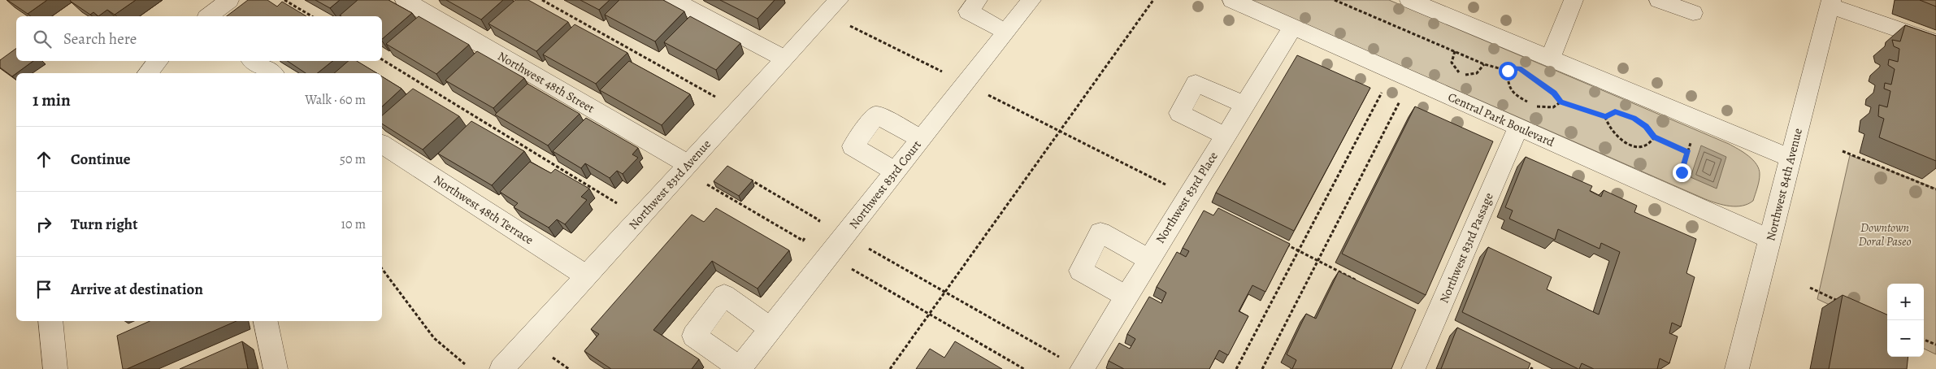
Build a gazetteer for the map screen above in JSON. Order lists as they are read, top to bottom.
{
  "streets": {
    "street": [
      "Northwest 48th Street",
      "Central Park Boulevard",
      "Northwest 83rd Avenue",
      "Northwest 83rd Court",
      "Northwest 84th Avenue",
      "Northwest 83rd Place",
      "Northwest 48th Terrace",
      "Northwest 83rd Passage"
    ]
  },
  "crossings": [
    ["Northwest 48th Street", "Northwest 83rd Avenue"],
    ["Central Park Boulevard", "Northwest 84th Avenue"],
    ["Central Park Boulevard", "Northwest 83rd Place"],
    ["Central Park Boulevard", "Northwest 83rd Passage"],
    ["Northwest 83rd Avenue", "Northwest 48th Terrace"]
  ],
  "parks": ["Downtown Doral Paseo"],
  "page": {
    "search": "Search here",
    "heading": ["1 min", "Walk · 60 m"],
    "list": [
      ["Continue", "50 m"],
      ["Turn right", "10 m"],
      "Arrive at destination"
    ],
    "map_buttons": ["+", "−"]
  }
}
